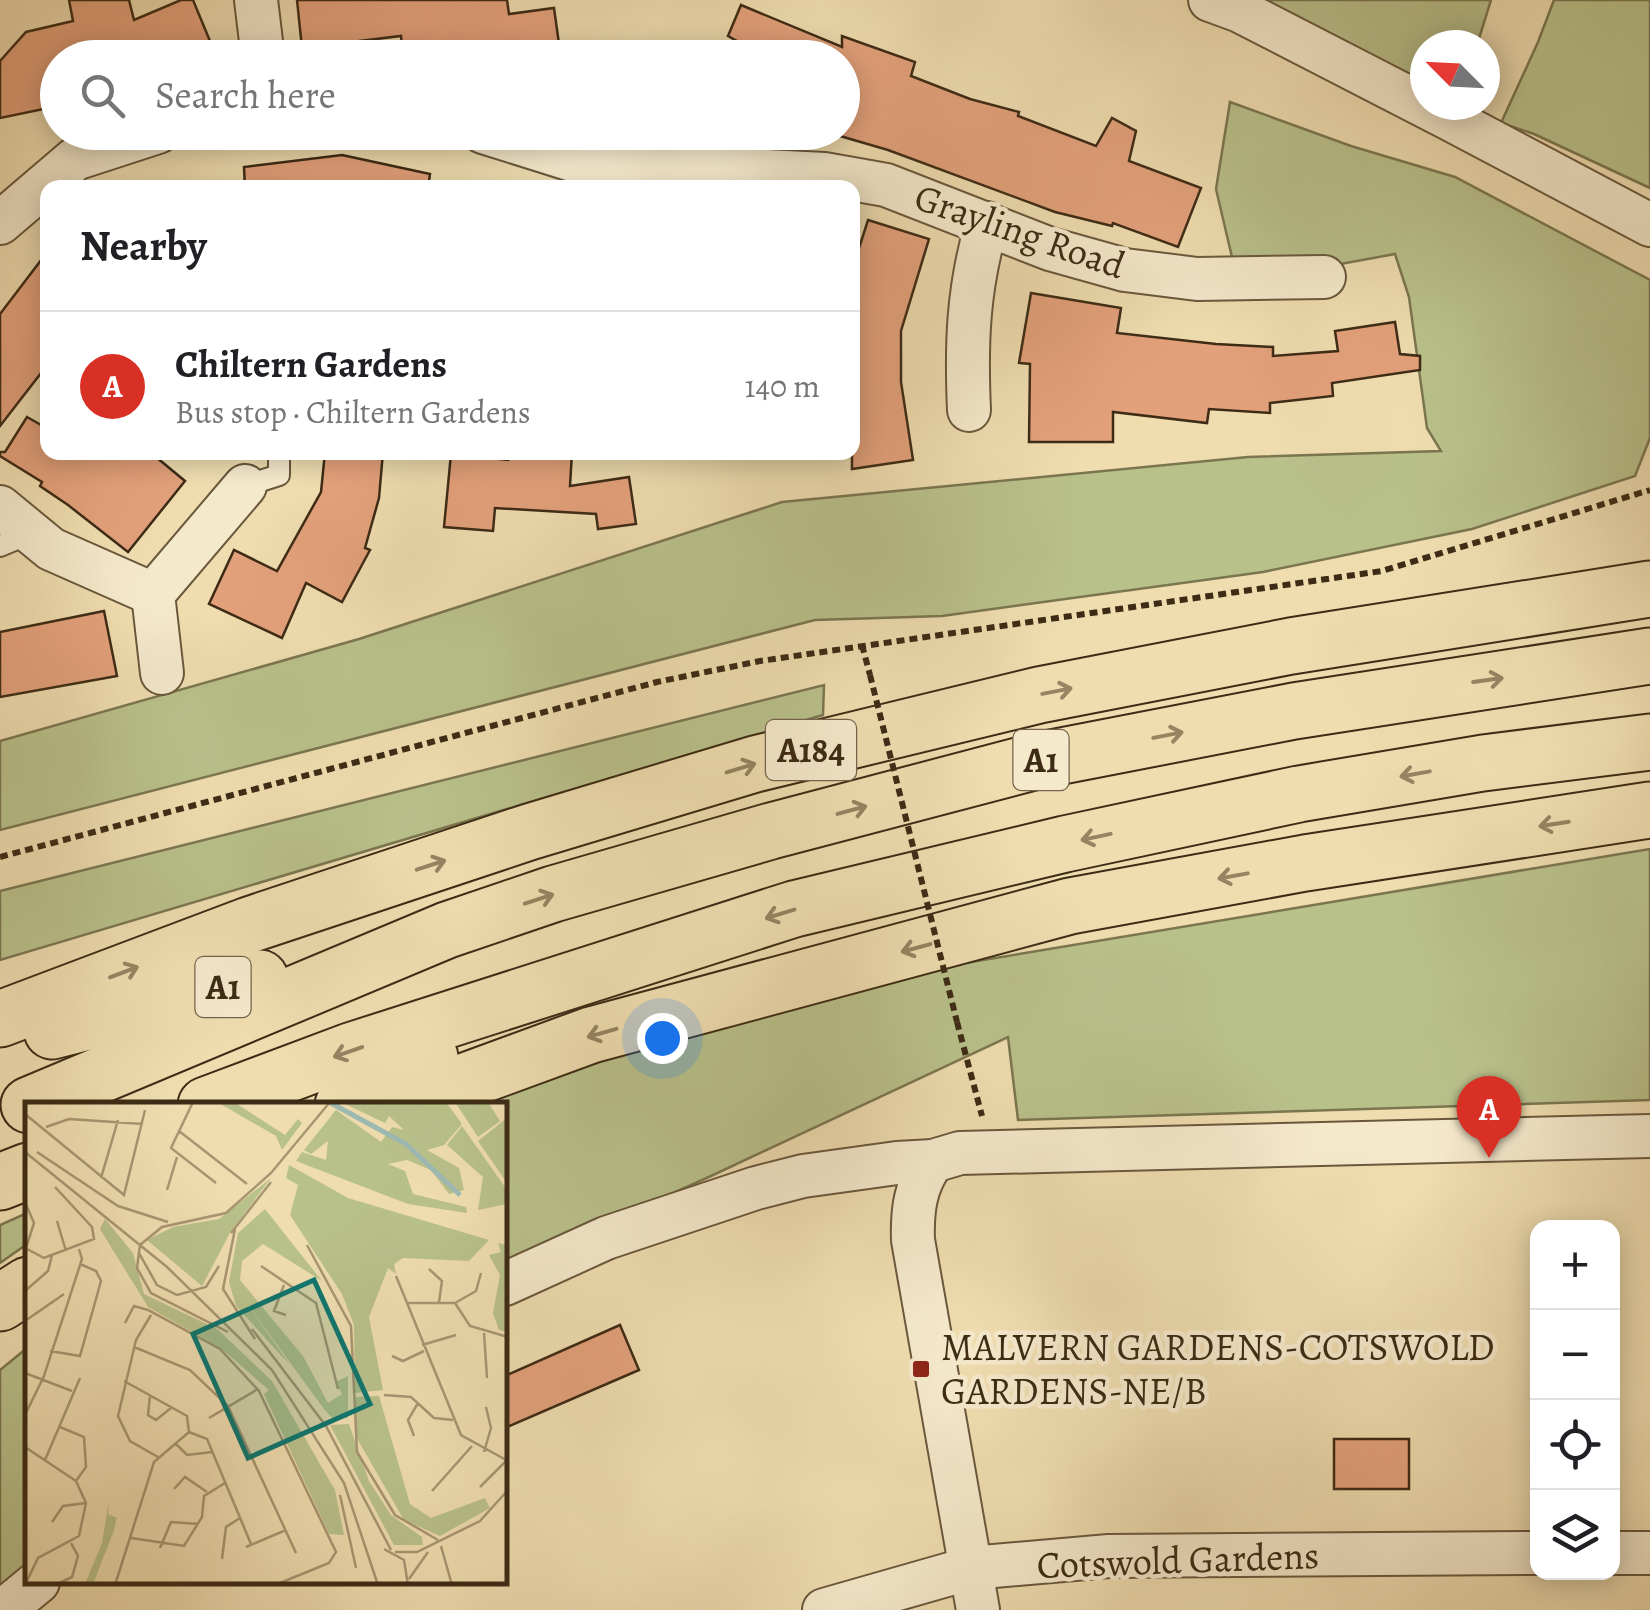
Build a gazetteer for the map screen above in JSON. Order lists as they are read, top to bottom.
{
  "streets": {
    "highway": ["A184", "A1"],
    "street": ["Grayling Road", "Cotswold Gardens"]
  },
  "places": {
    "transit": ["MALVERN GARDENS-COTSWOLD GARDENS-NE/B"]
  },
  "north": "top left",
  "page": {
    "search": "Search here",
    "heading": "Nearby",
    "list": [
      {
        "mark": "A",
        "name": "Chiltern Gardens",
        "note": "Bus stop · Chiltern Gardens",
        "value": "140 m"
      }
    ],
    "pins": "A",
    "map_buttons": ["+", "−"]
  }
}
